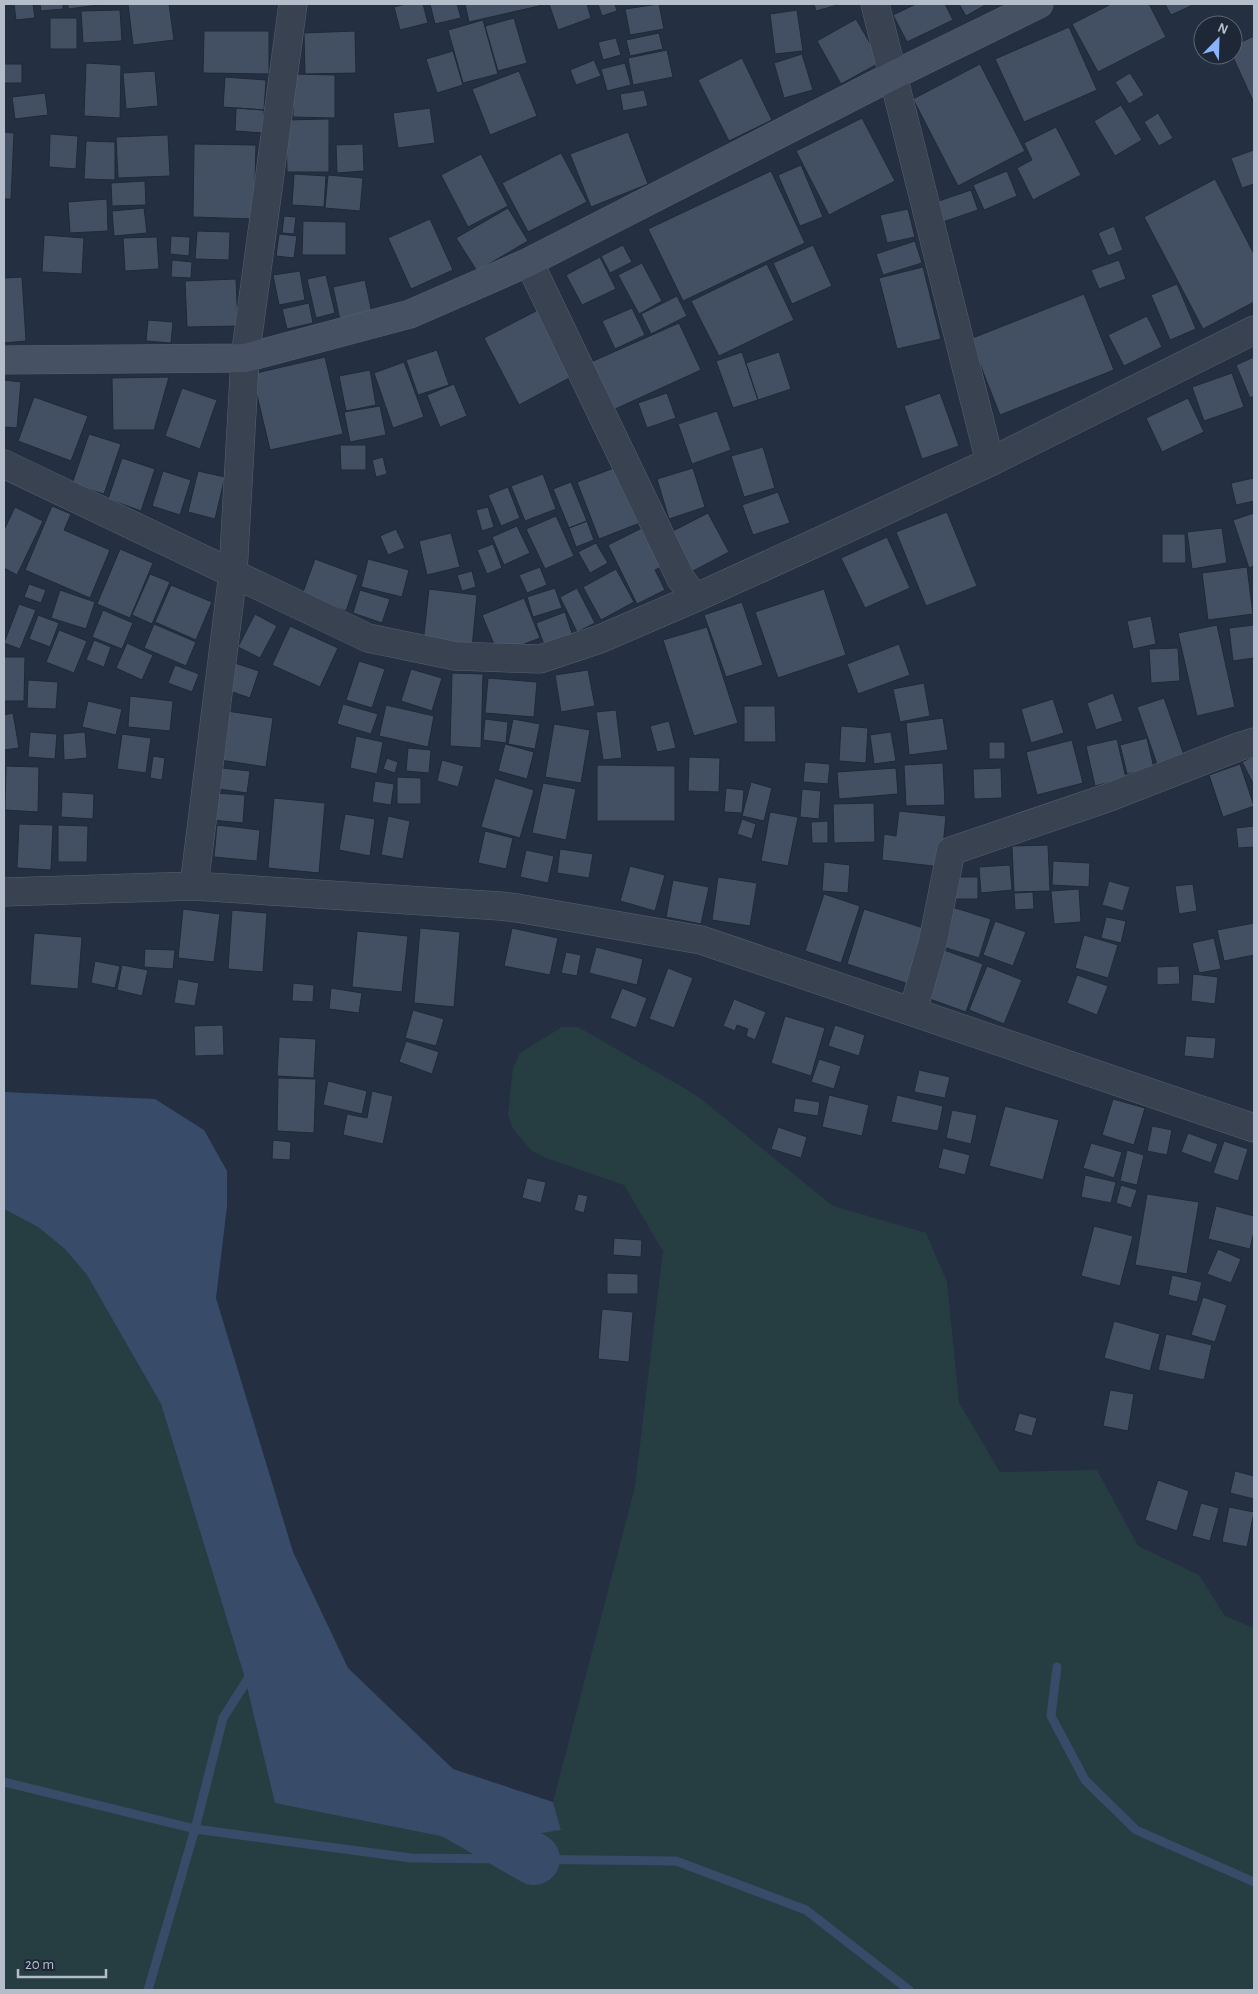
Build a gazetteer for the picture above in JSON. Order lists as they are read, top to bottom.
{
  "scale_bar": "20 m",
  "north": "top right"
}
